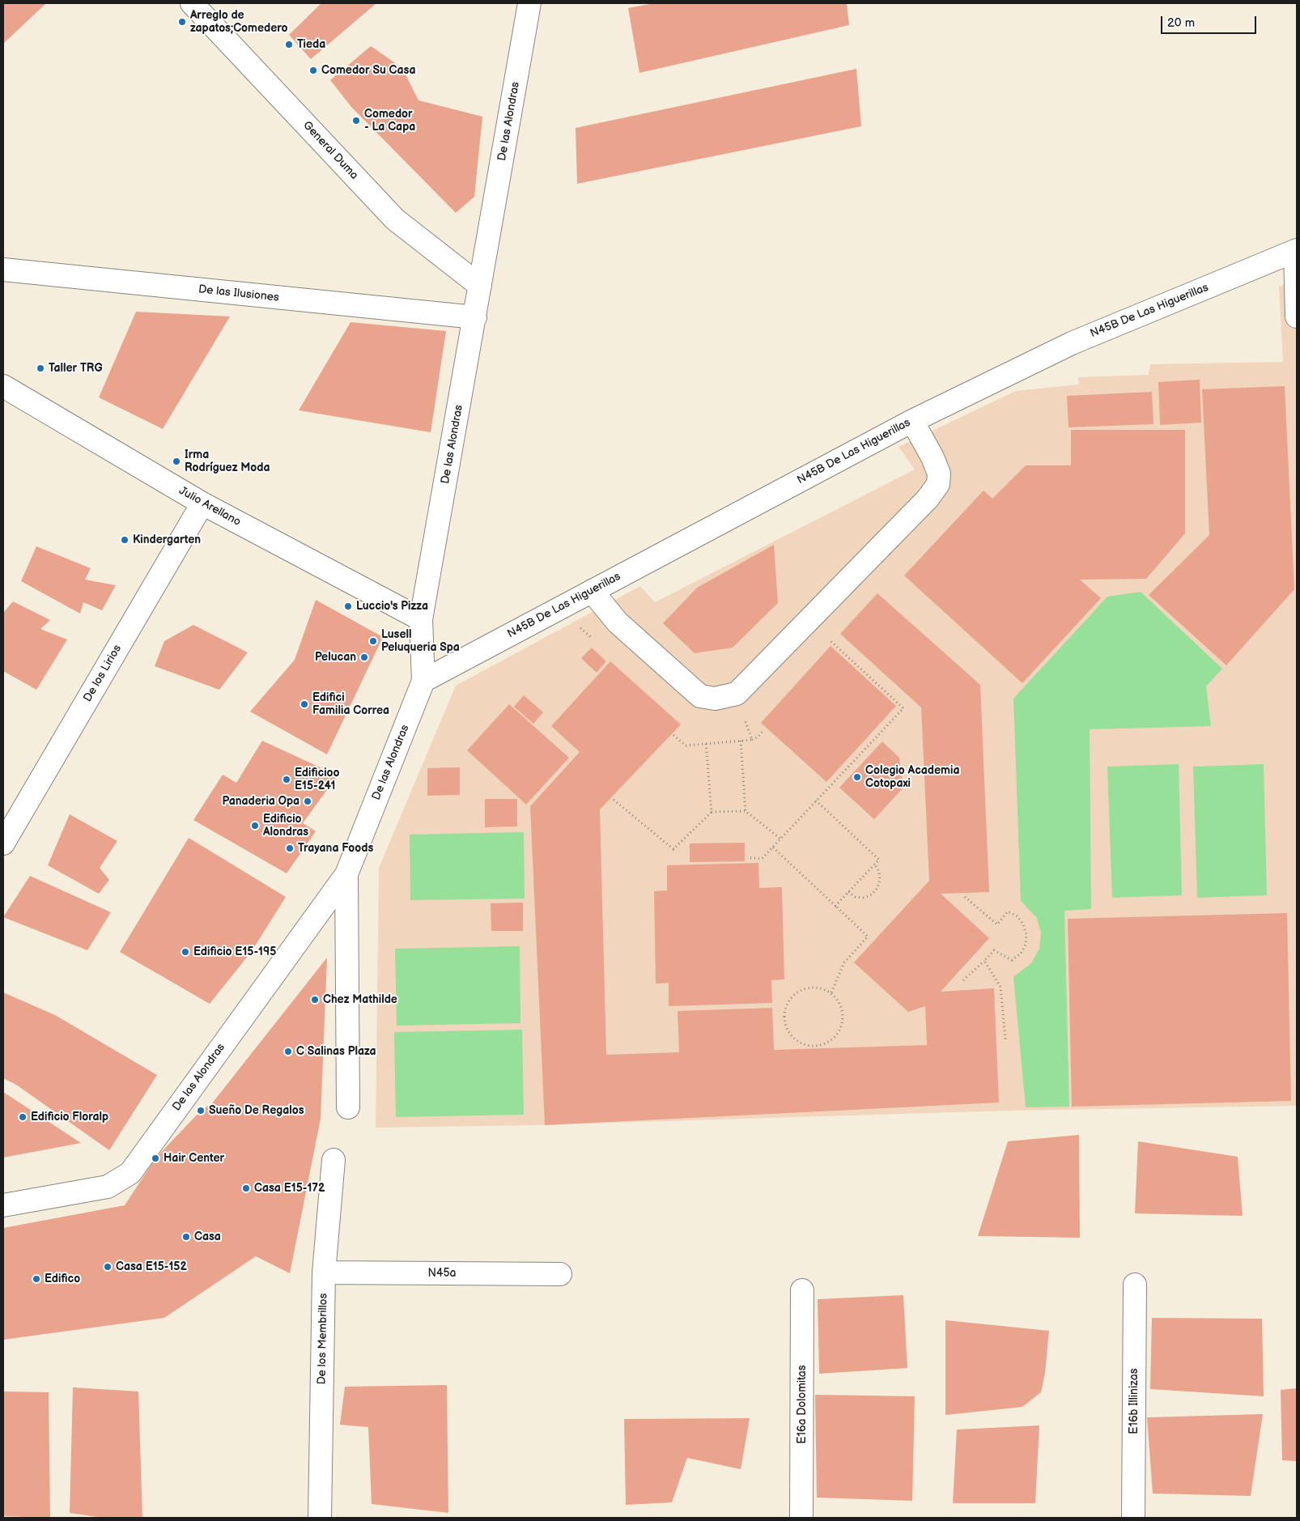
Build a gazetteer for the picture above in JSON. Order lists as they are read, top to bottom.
{
  "streets": {
    "street": [
      "De las Alondras",
      "General Duma",
      "De las Ilusiones",
      "N45B De Las Higuerillas",
      "Julio Arellano",
      "De los Lirios",
      "N45a",
      "De los Membrillos",
      "E16b Illinizas",
      "E16a Dolomitas"
    ]
  },
  "crossings": [
    ["De las Alondras", "General Duma"],
    ["De las Alondras", "De las Ilusiones"],
    ["De las Alondras", "N45B De Las Higuerillas"],
    ["De las Alondras", "Julio Arellano"],
    ["Julio Arellano", "De los Lirios"],
    ["N45a", "De los Membrillos"]
  ],
  "places": [
    "Arreglo de zapatos;Comedero",
    "Tieda",
    "Comedor Su Casa",
    "Comedor - La Capa",
    "Taller TRG",
    "Irma Rodríguez Moda",
    "Kindergarten",
    "Luccio's Pizza",
    "Lusell Peluqueria Spa",
    "Pelucan",
    "Edifici Familia Correa",
    "Colegio Academia Cotopaxi",
    "Edificioo E15-241",
    "Panaderia Opa",
    "Edificio Alondras",
    "Trayana Foods",
    "Edificio E15-195",
    "Chez Mathilde",
    "C Salinas Plaza",
    "Sueño De Regalos",
    "Edificio Floralp",
    "Hair Center",
    "Casa E15-172",
    "Casa",
    "Casa E15-152",
    "Edifico"
  ],
  "scale_bar": "20 m"
}
